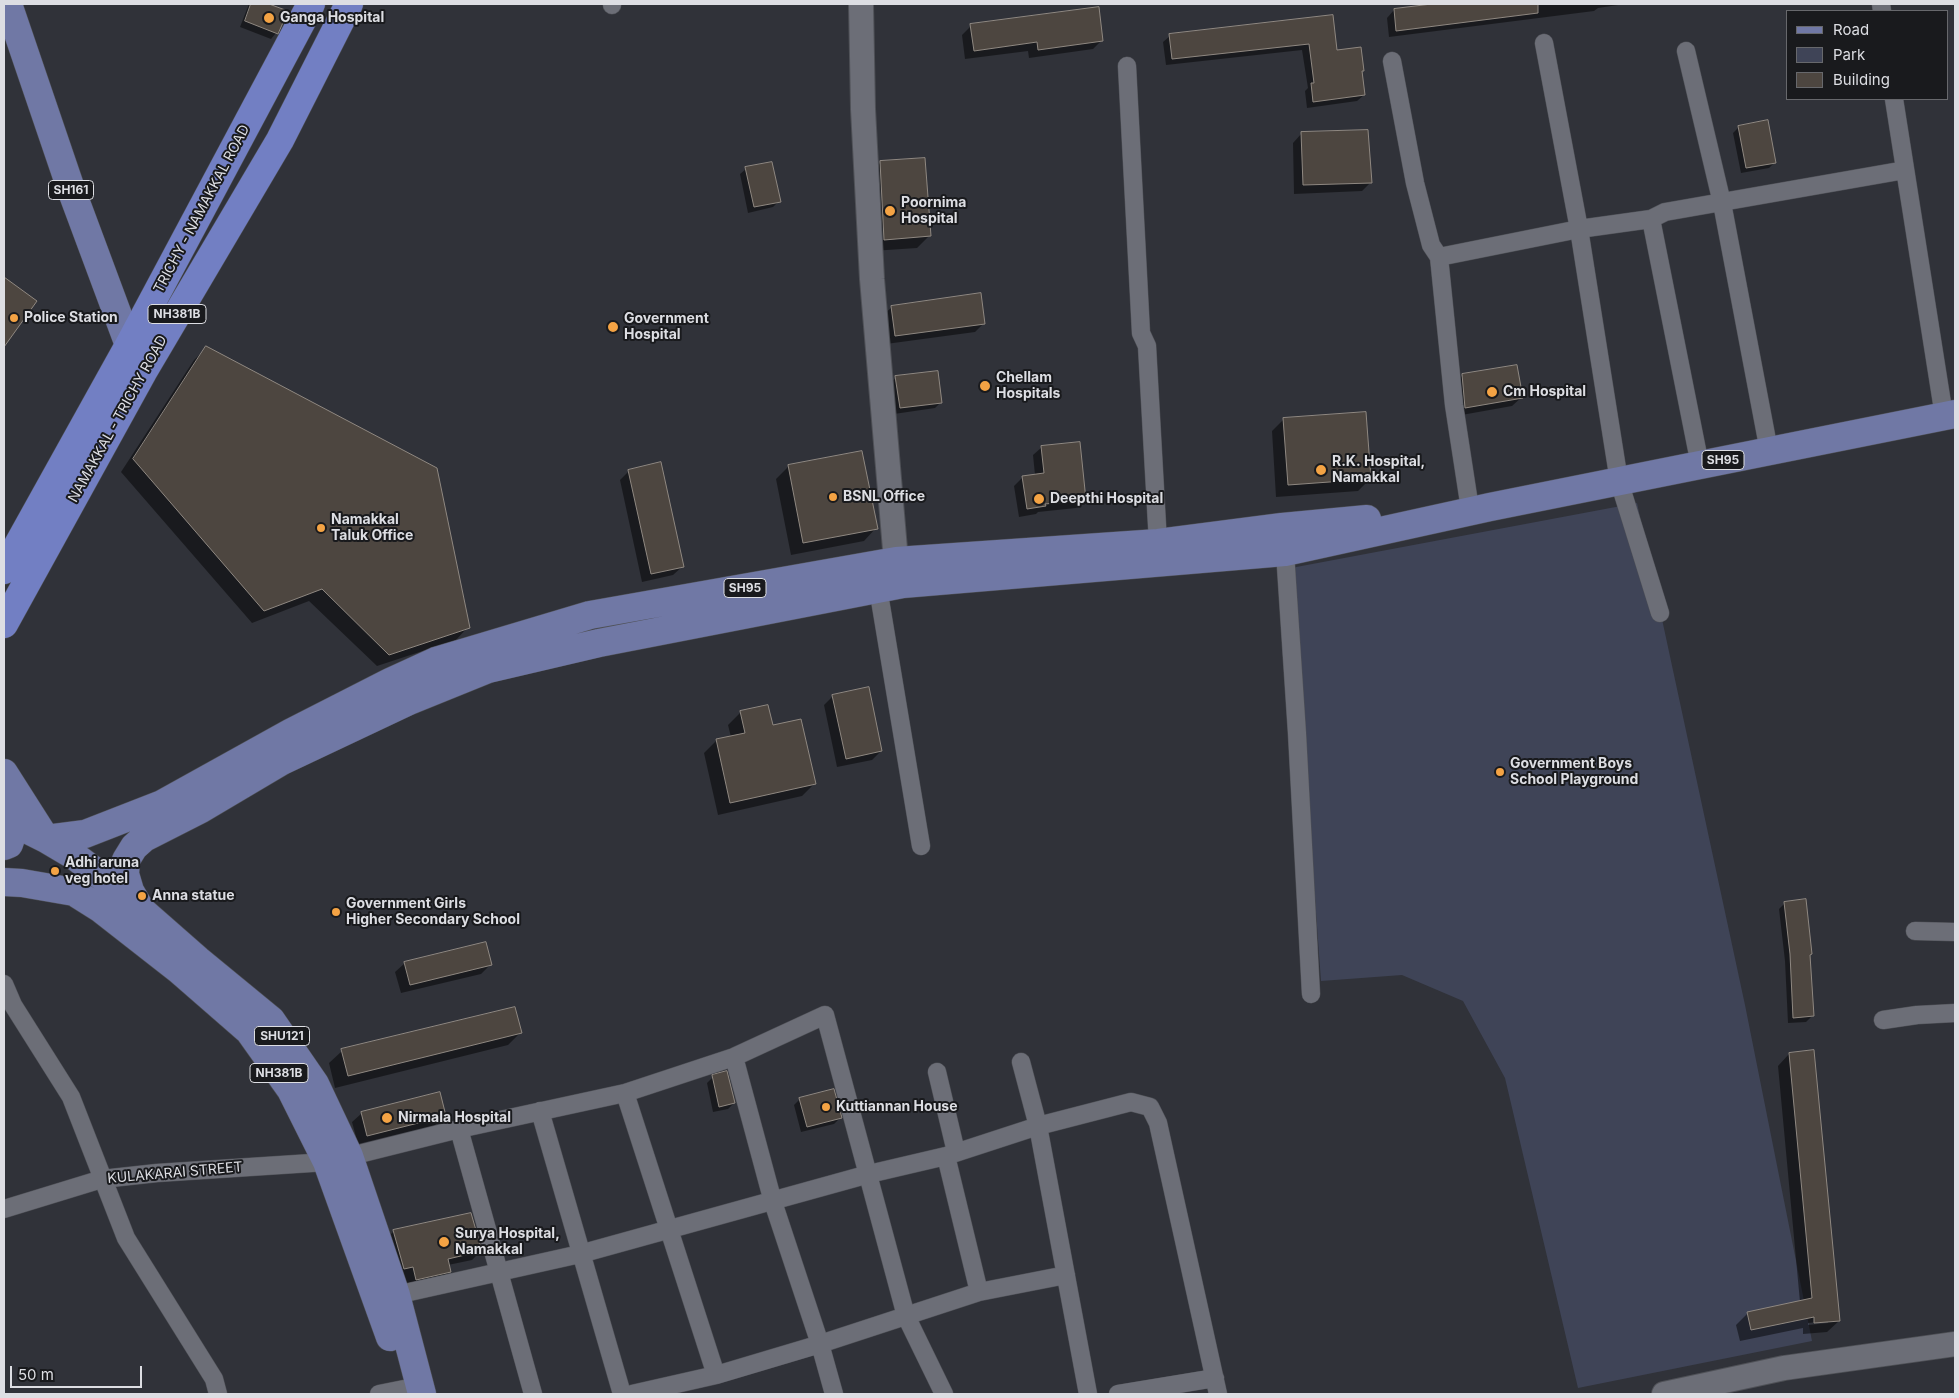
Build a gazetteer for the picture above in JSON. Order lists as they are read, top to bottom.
{
  "streets": {
    "highway": ["TRICHY - NAMAKKAL ROAD", "NH381B", "NAMAKKAL - TRICHY ROAD"],
    "main road": ["SH161", "SH95", "SHU121"],
    "street": ["KULAKARAI STREET"]
  },
  "crossings": [
    ["SH161", "TRICHY - NAMAKKAL ROAD"],
    ["SH161", "NAMAKKAL - TRICHY ROAD"],
    ["NH381B", "SHU121"],
    ["NH381B", "KULAKARAI STREET"],
    ["SH95", "SHU121"],
    ["SHU121", "KULAKARAI STREET"]
  ],
  "places": [
    "Ganga Hospital",
    "Poornima Hospital",
    "Police Station",
    "Government Hospital",
    "Chellam Hospitals",
    "Cm Hospital",
    "R.K. Hospital, Namakkal",
    "BSNL Office",
    "Deepthi Hospital",
    "Namakkal Taluk Office",
    "Government Boys School Playground",
    "Adhi aruna veg hotel",
    "Anna statue",
    "Government Girls Higher Secondary School",
    "Kuttiannan House",
    "Nirmala Hospital",
    "Surya Hospital, Namakkal"
  ],
  "legend": ["Road", "Park", "Building"],
  "scale_bar": "50 m"
}
